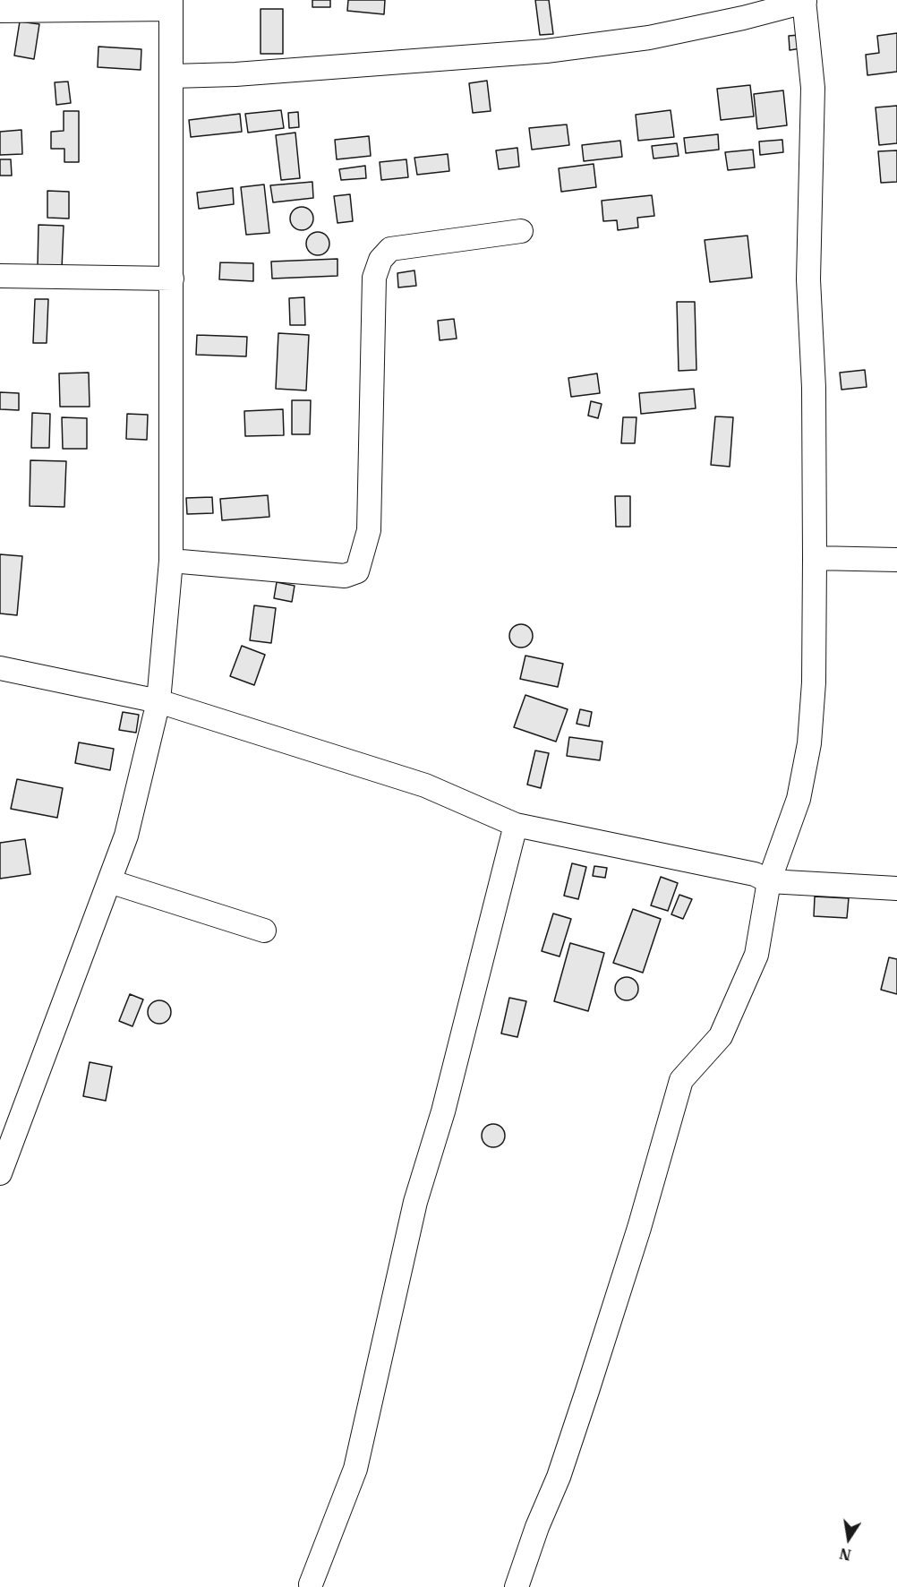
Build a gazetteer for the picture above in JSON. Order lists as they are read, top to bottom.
{
  "north": "bottom"
}
